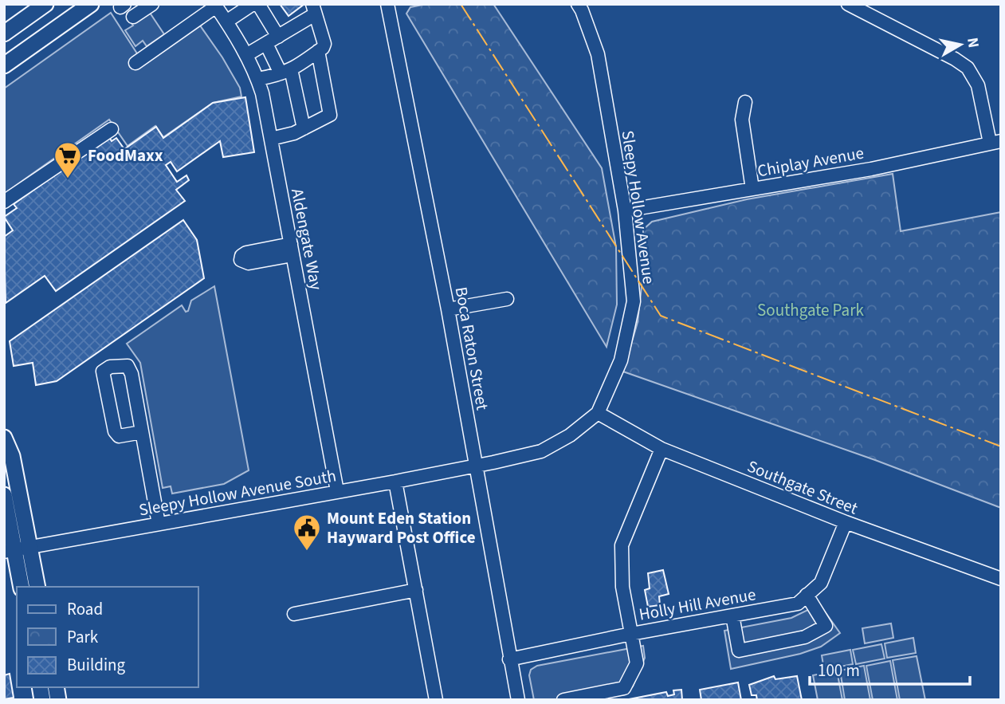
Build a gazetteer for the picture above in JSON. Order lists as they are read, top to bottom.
{
  "streets": {
    "street": [
      "Chiplay Avenue",
      "Sleepy Hollow Avenue",
      "Aldengate Way",
      "Boca Raton Street",
      "Southgate Street",
      "Sleepy Hollow Avenue South",
      "Holly Hill Avenue"
    ]
  },
  "crossings": [
    ["Chiplay Avenue", "Sleepy Hollow Avenue"],
    ["Sleepy Hollow Avenue", "Boca Raton Street"],
    ["Sleepy Hollow Avenue", "Southgate Street"],
    ["Sleepy Hollow Avenue", "Sleepy Hollow Avenue South"],
    ["Aldengate Way", "Sleepy Hollow Avenue South"],
    ["Boca Raton Street", "Sleepy Hollow Avenue South"],
    ["Boca Raton Street", "Holly Hill Avenue"],
    ["Southgate Street", "Holly Hill Avenue"]
  ],
  "parks": ["Southgate Park"],
  "places": {
    "supermarket": ["FoodMaxx"],
    "public building": ["Mount Eden Station Hayward Post Office"]
  },
  "legend": ["Road", "Park", "Building"],
  "scale_bar": "100 m",
  "north": "right"
}
